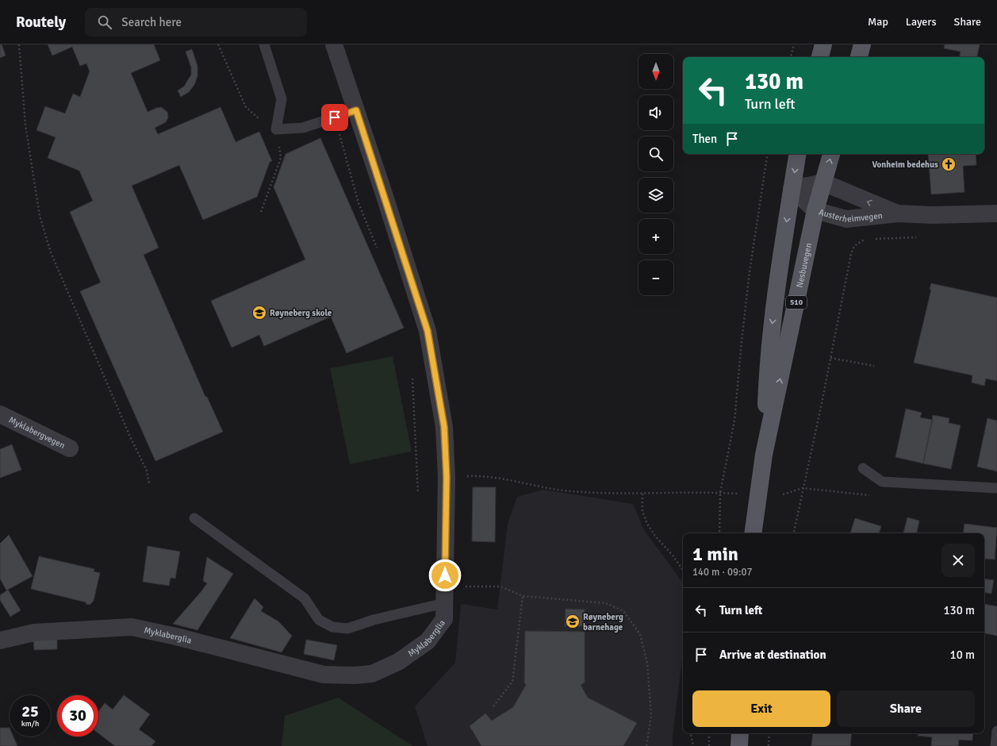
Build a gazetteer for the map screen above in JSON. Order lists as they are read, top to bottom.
{
  "streets": {
    "main road": ["Nesbuvegen", "510"],
    "street": ["Austerheimvegen", "Myklabergvegen", "Myklaberglia"]
  },
  "crossings": [
    ["Austerheimvegen", "Nesbuvegen"]
  ],
  "places": {
    "church": ["Vonheim bedehus"],
    "school or university": ["Røyneberg skole", "Røyneberg barnehage"]
  },
  "north": "bottom",
  "page": {
    "header": "Routely",
    "search": "Search here",
    "nav": ["Map", "Layers", "Share"],
    "map_buttons": ["+", "−"],
    "turn": ["130 m", "Turn left"],
    "then": "Then",
    "heading": ["1 min", "140 m · 09:07"],
    "list": [
      {
        "name": "Turn left",
        "value": "130 m"
      },
      {
        "name": "Arrive at destination",
        "value": "10 m"
      }
    ],
    "buttons": ["Exit", "Share"],
    "speed": "25 km/h",
    "limit": "30"
  }
}
